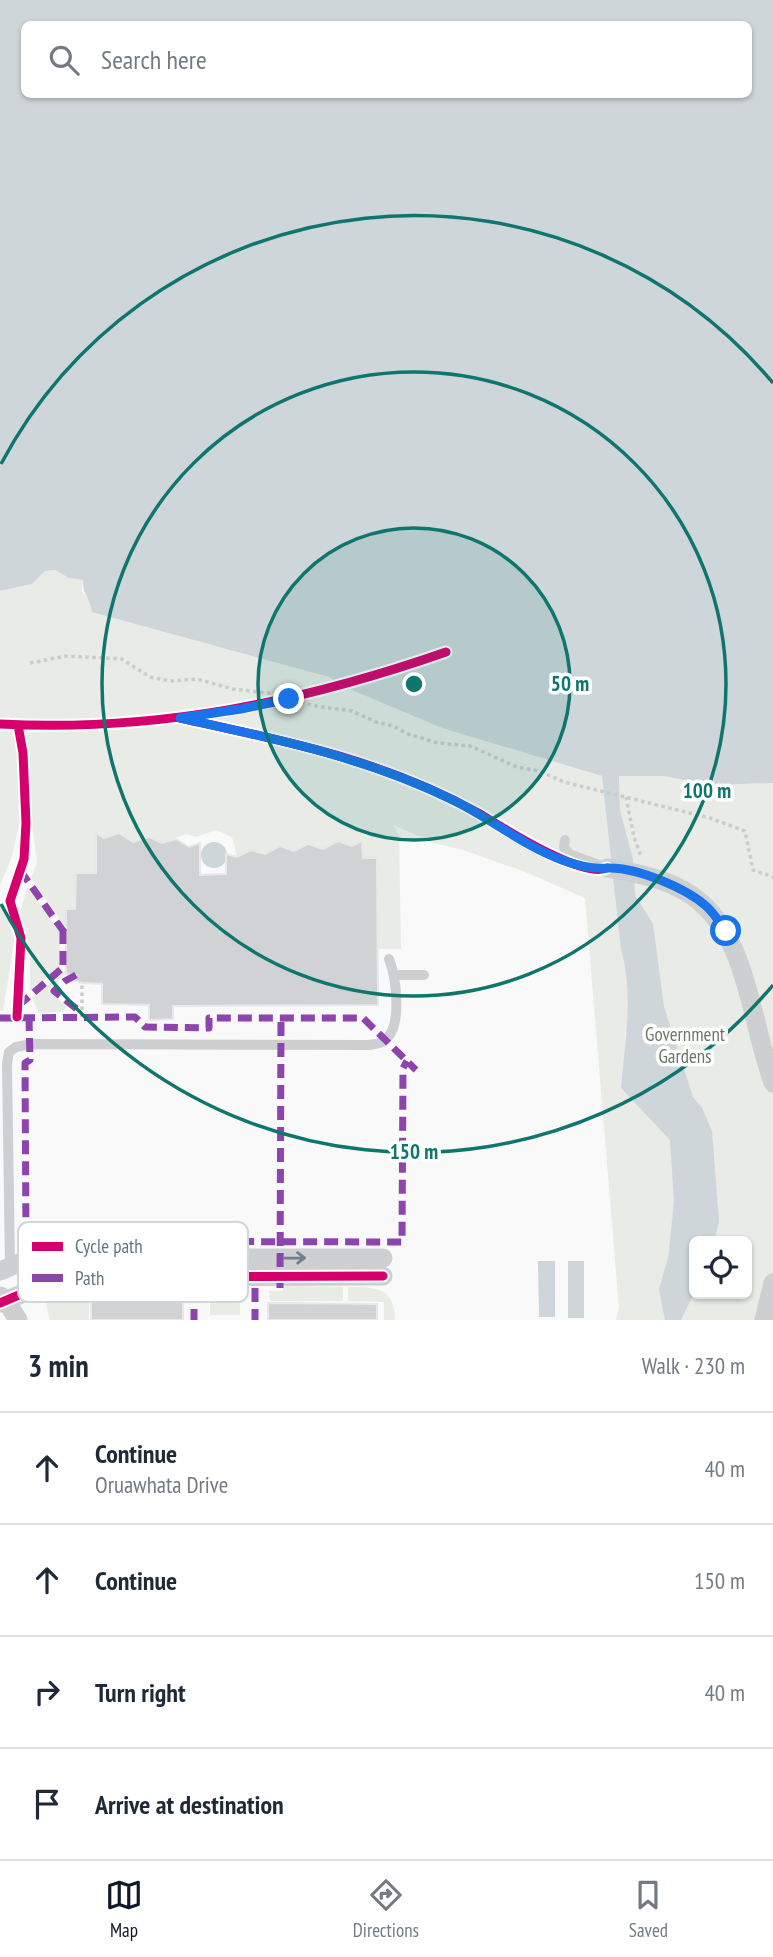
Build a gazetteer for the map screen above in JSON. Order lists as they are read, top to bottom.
{
  "parks": ["Government Gardens"],
  "legend": ["Cycle path", "Path"],
  "page": {
    "search": "Search here",
    "heading": ["3 min", "Walk · 230 m"],
    "list": [
      ["Continue", "Oruawhata Drive", "40 m"],
      ["Continue", "150 m"],
      ["Turn right", "40 m"],
      "Arrive at destination"
    ],
    "nav": ["Map", "Directions", "Saved"]
  },
  "rings": ["50 m", "100 m", "150 m"]
}
